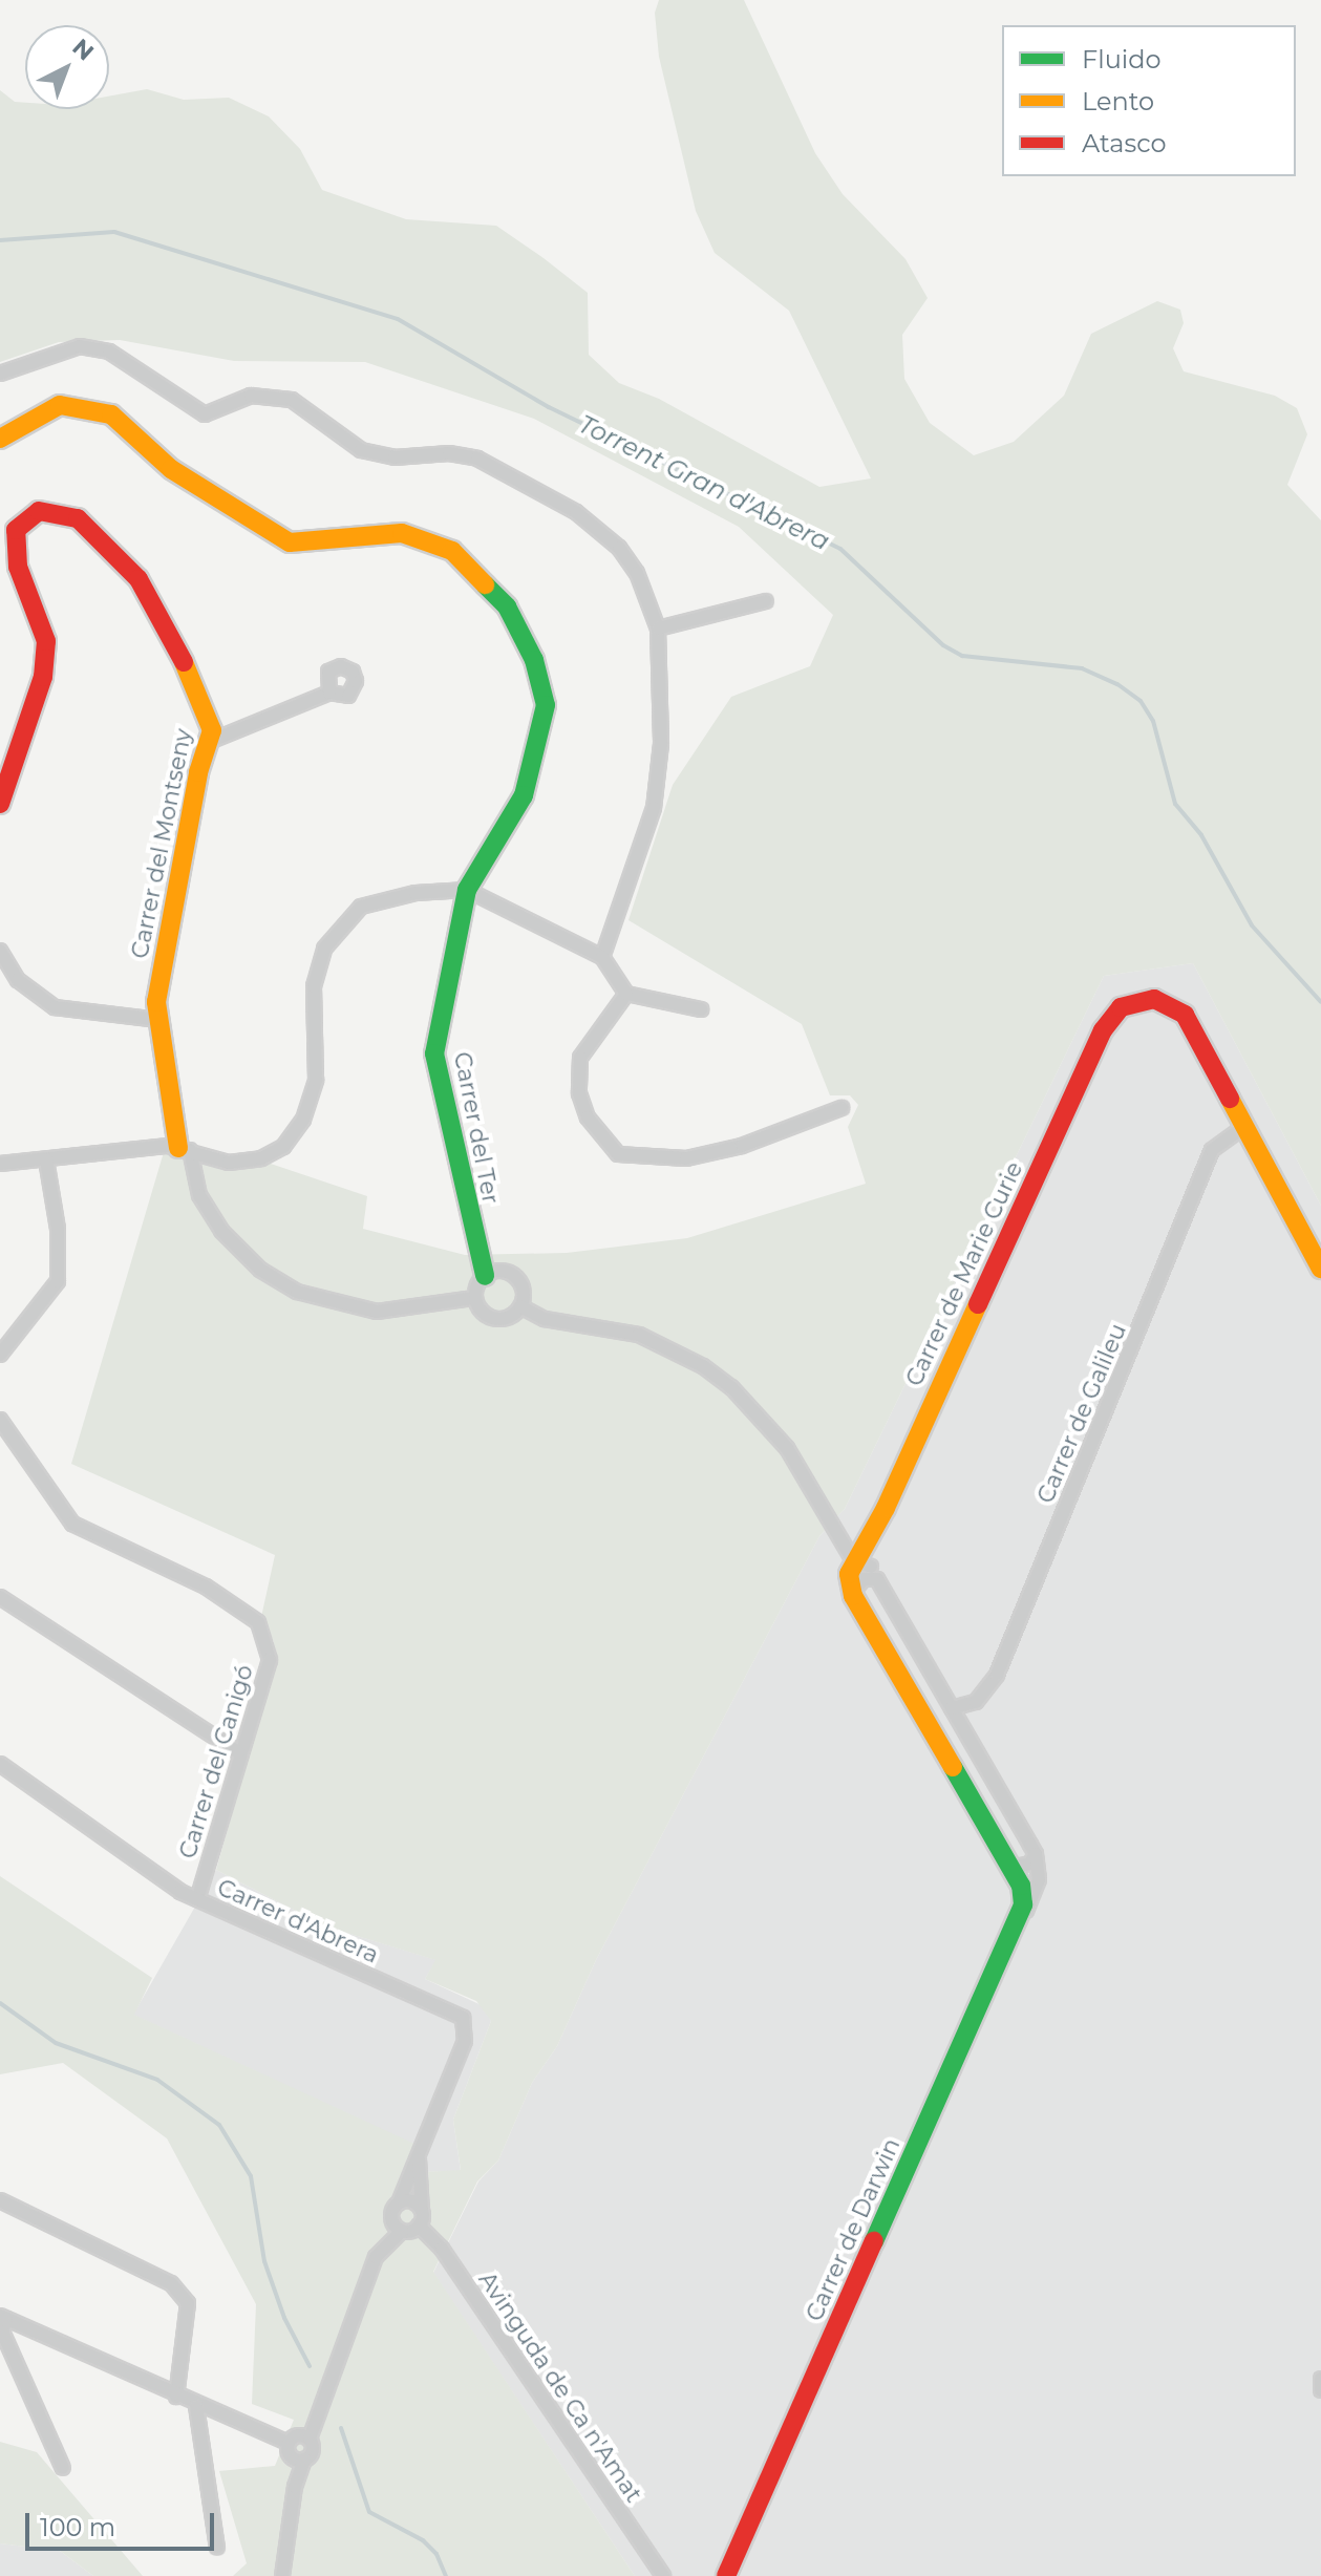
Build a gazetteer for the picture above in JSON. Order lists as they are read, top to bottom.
{
  "streets": {
    "street": [
      "Carrer del Montseny",
      "Carrer del Ter",
      "Carrer de Marie Curie",
      "Carrer de Galileu",
      "Carrer del Canigó",
      "Carrer d'Abrera",
      "Carrer de Darwin",
      "Avinguda de Ca n'Amat"
    ]
  },
  "crossings": [
    ["Carrer de Marie Curie", "Carrer de Galileu"],
    ["Carrer del Canigó", "Carrer d'Abrera"]
  ],
  "water": ["Torrent Gran d'Abrera"],
  "legend": ["Fluido", "Lento", "Atasco"],
  "scale_bar": "100 m",
  "north": "top right"
}
